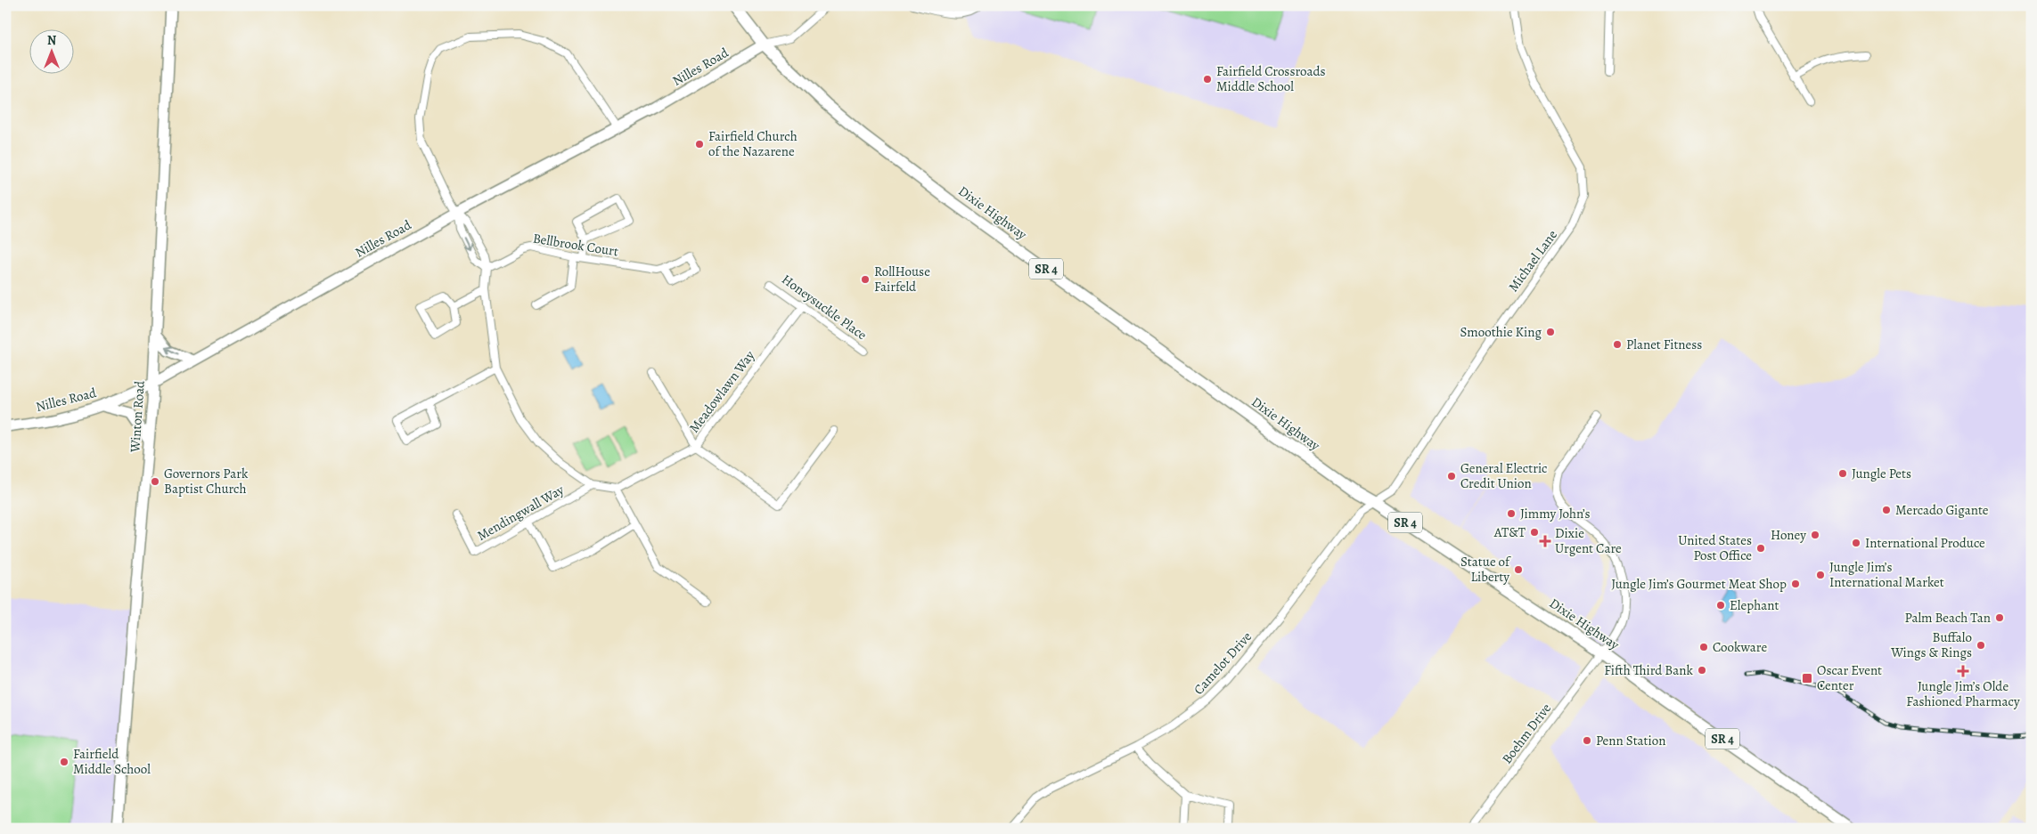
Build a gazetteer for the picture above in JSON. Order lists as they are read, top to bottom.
{
  "streets": {
    "main road": ["Dixie Highway", "SR 4"],
    "street": [
      "Nilles Road",
      "Bellbrook Court",
      "Michael Lane",
      "Honeysuckle Place",
      "Meadowlawn Way",
      "Winton Road",
      "Mendingwall Way",
      "Camelot Drive",
      "Boehm Drive"
    ]
  },
  "crossings": [
    ["Nilles Road", "Dixie Highway"],
    ["Nilles Road", "Winton Road"],
    ["Dixie Highway", "Michael Lane"],
    ["Dixie Highway", "Camelot Drive"],
    ["Dixie Highway", "Boehm Drive"],
    ["Michael Lane", "Camelot Drive"],
    ["Honeysuckle Place", "Meadowlawn Way"]
  ],
  "places": {
    "other": [
      "Fairfield Crossroads Middle School",
      "Fairfield Church of the Nazarene",
      "RollHouse Fairfeld",
      "Smoothie King",
      "Planet Fitness",
      "Jungle Pets",
      "General Electric Credit Union",
      "Governors Park Baptist Church",
      "Mercado Gigante",
      "Jimmy John’s",
      "AT&T",
      "Honey",
      "International Produce",
      "United States Post Office",
      "Statue of Liberty",
      "Jungle Jim’s International Market",
      "Jungle Jim’s Gourmet Meat Shop",
      "Elephant",
      "Palm Beach Tan",
      "Buffalo Wings & Rings",
      "Cookware",
      "Fifth Third Bank",
      "Penn Station",
      "Fairfield Middle School"
    ],
    "health": ["Dixie Urgent Care", "Jungle Jim’s Olde Fashioned Pharmacy"],
    "transit": ["Oscar Event Center"]
  },
  "north": "top"
}
